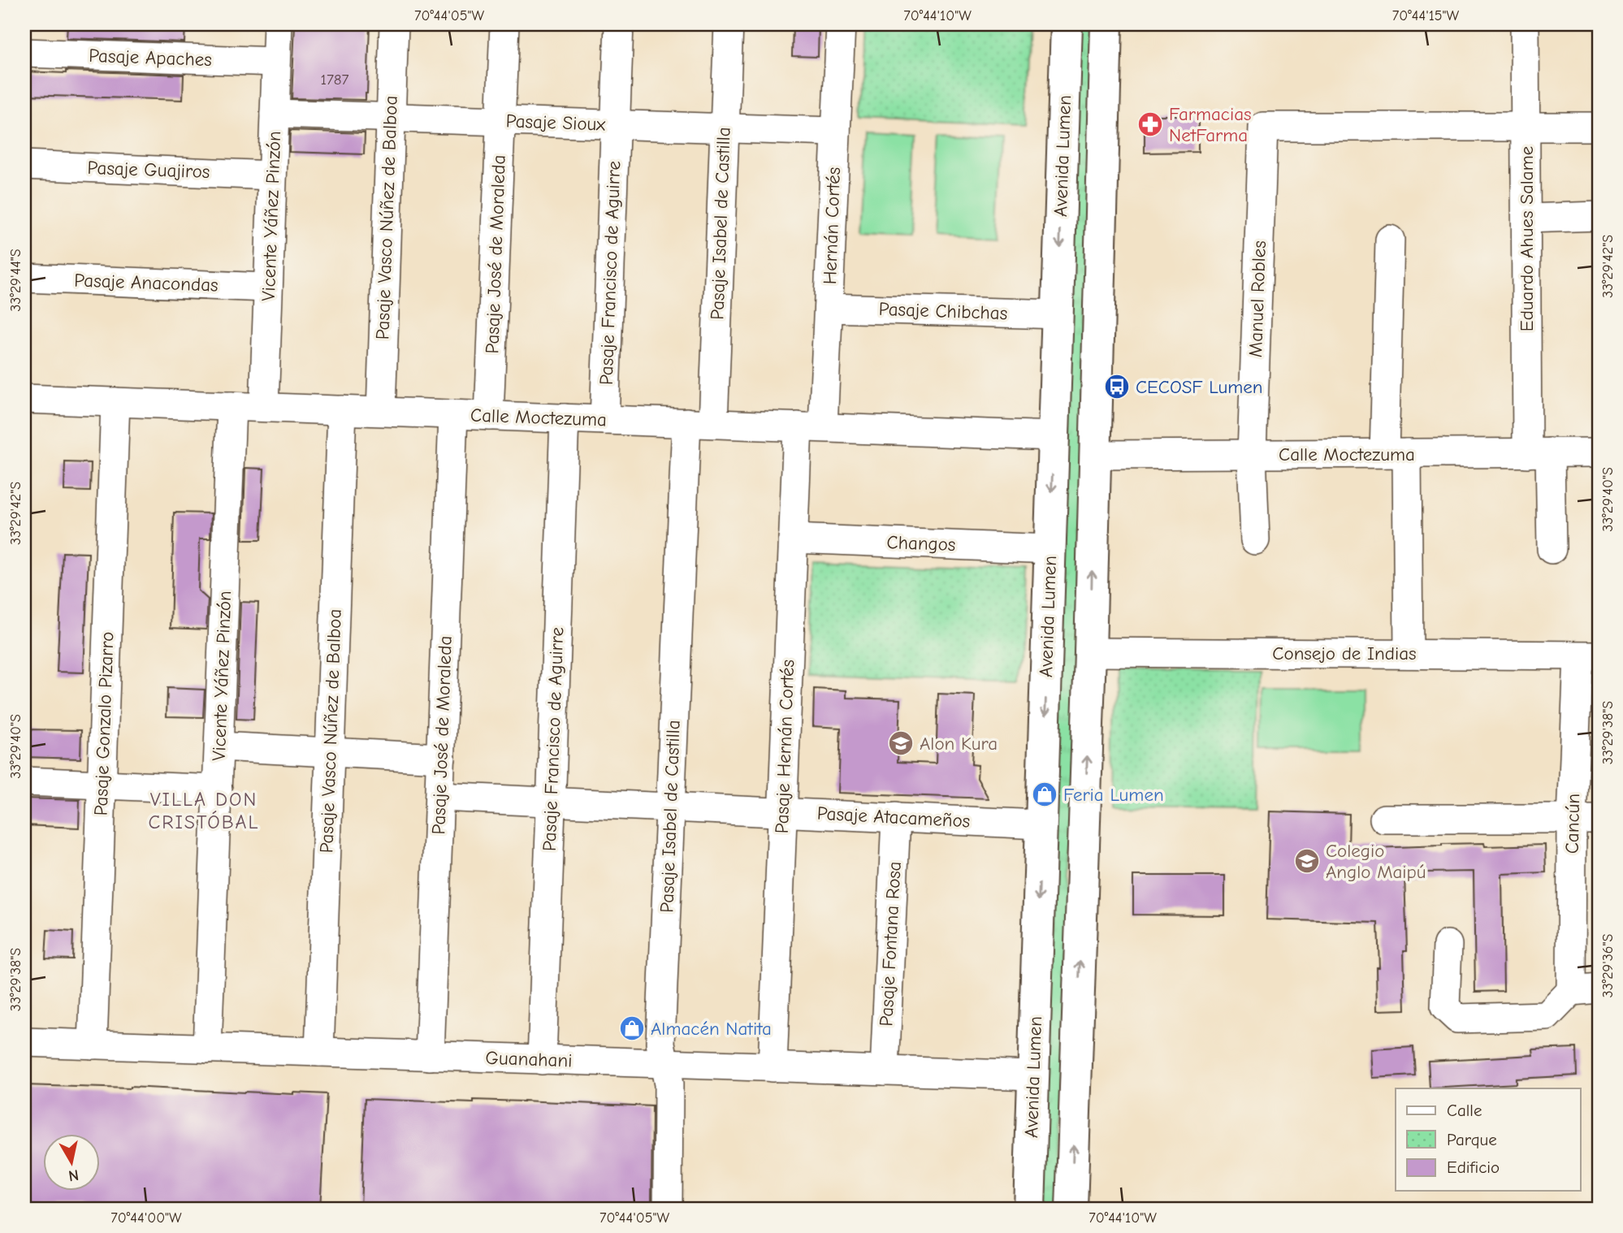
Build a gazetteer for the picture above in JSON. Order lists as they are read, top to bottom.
{
  "streets": {
    "street": [
      "Pasaje Apaches",
      "Pasaje Sioux",
      "Avenida Lumen",
      "Pasaje Guajiros",
      "Vicente Yáñez Pinzón",
      "Pasaje Vasco Núñez de Balboa",
      "Pasaje Isabel de Castilla",
      "Hernán Cortés",
      "Eduardo Ahues Salame",
      "Pasaje José de Moraleda",
      "Pasaje Francisco de Aguirre",
      "Pasaje Anacondas",
      "Manuel Robles",
      "Pasaje Chibchas",
      "Calle Moctezuma",
      "Changos",
      "Consejo de Indias",
      "Pasaje Gonzalo Pizarro",
      "Pasaje Hernán Cortés",
      "Pasaje Atacameños",
      "Cancún",
      "Pasaje Fontana Rosa",
      "Guanahani"
    ]
  },
  "crossings": [
    ["Pasaje Apaches", "Vicente Yáñez Pinzón"],
    ["Pasaje Sioux", "Vicente Yáñez Pinzón"],
    ["Pasaje Sioux", "Pasaje Vasco Núñez de Balboa"],
    ["Pasaje Sioux", "Pasaje Isabel de Castilla"],
    ["Pasaje Sioux", "Hernán Cortés"],
    ["Pasaje Sioux", "Pasaje José de Moraleda"],
    ["Pasaje Sioux", "Pasaje Francisco de Aguirre"],
    ["Avenida Lumen", "Pasaje Chibchas"],
    ["Avenida Lumen", "Calle Moctezuma"],
    ["Avenida Lumen", "Changos"],
    ["Avenida Lumen", "Pasaje Atacameños"],
    ["Avenida Lumen", "Guanahani"],
    ["Pasaje Guajiros", "Vicente Yáñez Pinzón"],
    ["Vicente Yáñez Pinzón", "Pasaje Anacondas"],
    ["Vicente Yáñez Pinzón", "Calle Moctezuma"],
    ["Vicente Yáñez Pinzón", "Guanahani"],
    ["Pasaje Vasco Núñez de Balboa", "Calle Moctezuma"],
    ["Pasaje Vasco Núñez de Balboa", "Guanahani"],
    ["Pasaje Isabel de Castilla", "Calle Moctezuma"],
    ["Pasaje Isabel de Castilla", "Pasaje Atacameños"],
    ["Pasaje Isabel de Castilla", "Guanahani"],
    ["Hernán Cortés", "Pasaje Chibchas"],
    ["Hernán Cortés", "Calle Moctezuma"],
    ["Hernán Cortés", "Pasaje Hernán Cortés"],
    ["Eduardo Ahues Salame", "Manuel Robles"],
    ["Eduardo Ahues Salame", "Calle Moctezuma"],
    ["Pasaje José de Moraleda", "Calle Moctezuma"],
    ["Pasaje José de Moraleda", "Pasaje Atacameños"],
    ["Pasaje José de Moraleda", "Guanahani"],
    ["Pasaje Francisco de Aguirre", "Calle Moctezuma"],
    ["Pasaje Francisco de Aguirre", "Pasaje Atacameños"],
    ["Pasaje Francisco de Aguirre", "Guanahani"],
    ["Manuel Robles", "Calle Moctezuma"],
    ["Calle Moctezuma", "Pasaje Gonzalo Pizarro"],
    ["Calle Moctezuma", "Pasaje Hernán Cortés"],
    ["Changos", "Pasaje Hernán Cortés"],
    ["Consejo de Indias", "Cancún"],
    ["Pasaje Gonzalo Pizarro", "Guanahani"],
    ["Pasaje Hernán Cortés", "Pasaje Atacameños"],
    ["Pasaje Hernán Cortés", "Guanahani"],
    ["Pasaje Atacameños", "Pasaje Fontana Rosa"],
    ["Pasaje Fontana Rosa", "Guanahani"]
  ],
  "districts": ["VILLA DON CRISTÓBAL"],
  "places": {
    "pharmacy": ["Farmacias NetFarma"],
    "bus stop": ["CECOSF Lumen"],
    "school or university": ["Alon Kura", "Colegio Anglo Maipú"],
    "shop": ["Feria Lumen", "Almacén Natita"]
  },
  "house_numbers": ["1787"],
  "legend": ["Calle", "Parque", "Edificio"],
  "north": "bottom",
  "coordinates": [
    "70°44'05\"W",
    "70°44'10\"W",
    "70°44'15\"W",
    "33°29'42\"S",
    "33°29'44\"S",
    "33°29'40\"S",
    "33°29'38\"S",
    "33°29'36\"S",
    "70°44'00\"W"
  ]
}
